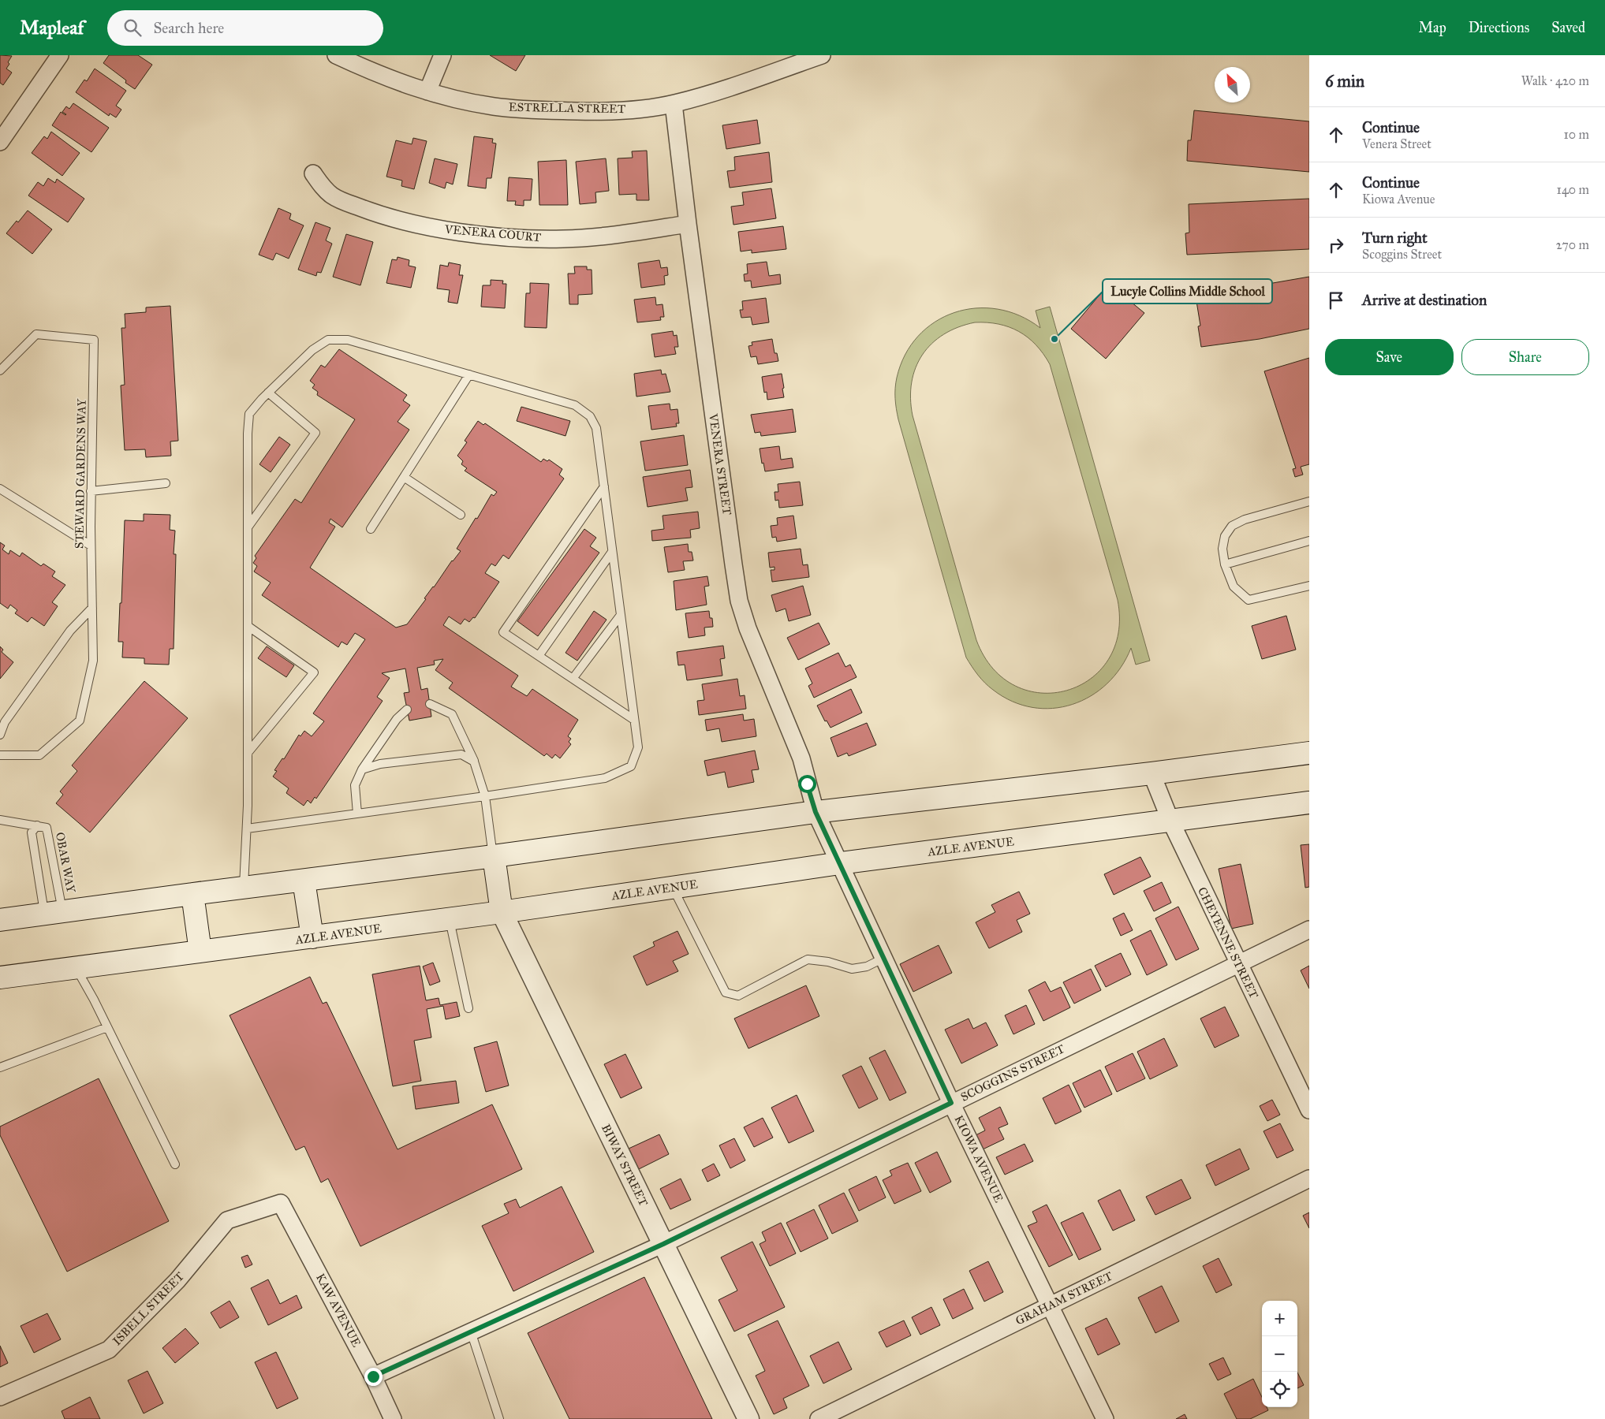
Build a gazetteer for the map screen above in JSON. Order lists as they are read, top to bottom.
{
  "streets": {
    "main road": ["AZLE AVENUE"],
    "street": [
      "ESTRELLA STREET",
      "VENERA COURT",
      "VENERA STREET",
      "CHEYENNE STREET",
      "SCOGGINS STREET",
      "KIOWA AVENUE",
      "BIWAY STREET",
      "GRAHAM STREET",
      "ISBELL STREET",
      "KAW AVENUE"
    ],
    "lane": ["STEWARD GARDENS WAY", "OBAR WAY"]
  },
  "crossings": [
    ["ESTRELLA STREET", "VENERA STREET"],
    ["VENERA COURT", "VENERA STREET"],
    ["VENERA STREET", "KIOWA AVENUE"],
    ["AZLE AVENUE", "CHEYENNE STREET"],
    ["AZLE AVENUE", "KIOWA AVENUE"],
    ["AZLE AVENUE", "BIWAY STREET"],
    ["CHEYENNE STREET", "SCOGGINS STREET"],
    ["SCOGGINS STREET", "KIOWA AVENUE"],
    ["SCOGGINS STREET", "BIWAY STREET"],
    ["SCOGGINS STREET", "KAW AVENUE"],
    ["KIOWA AVENUE", "GRAHAM STREET"],
    ["ISBELL STREET", "KAW AVENUE"]
  ],
  "places": ["Lucyle Collins Middle School"],
  "north": "top left",
  "page": {
    "header": "Mapleaf",
    "search": "Search here",
    "nav": ["Map", "Directions", "Saved"],
    "heading": ["6 min", "Walk · 420 m"],
    "list": [
      ["Continue", "Venera Street", "10 m"],
      ["Continue", "Kiowa Avenue", "140 m"],
      ["Turn right", "Scoggins Street", "270 m"],
      "Arrive at destination"
    ],
    "buttons": ["Save", "Share"],
    "map_buttons": ["+", "−"]
  }
}
